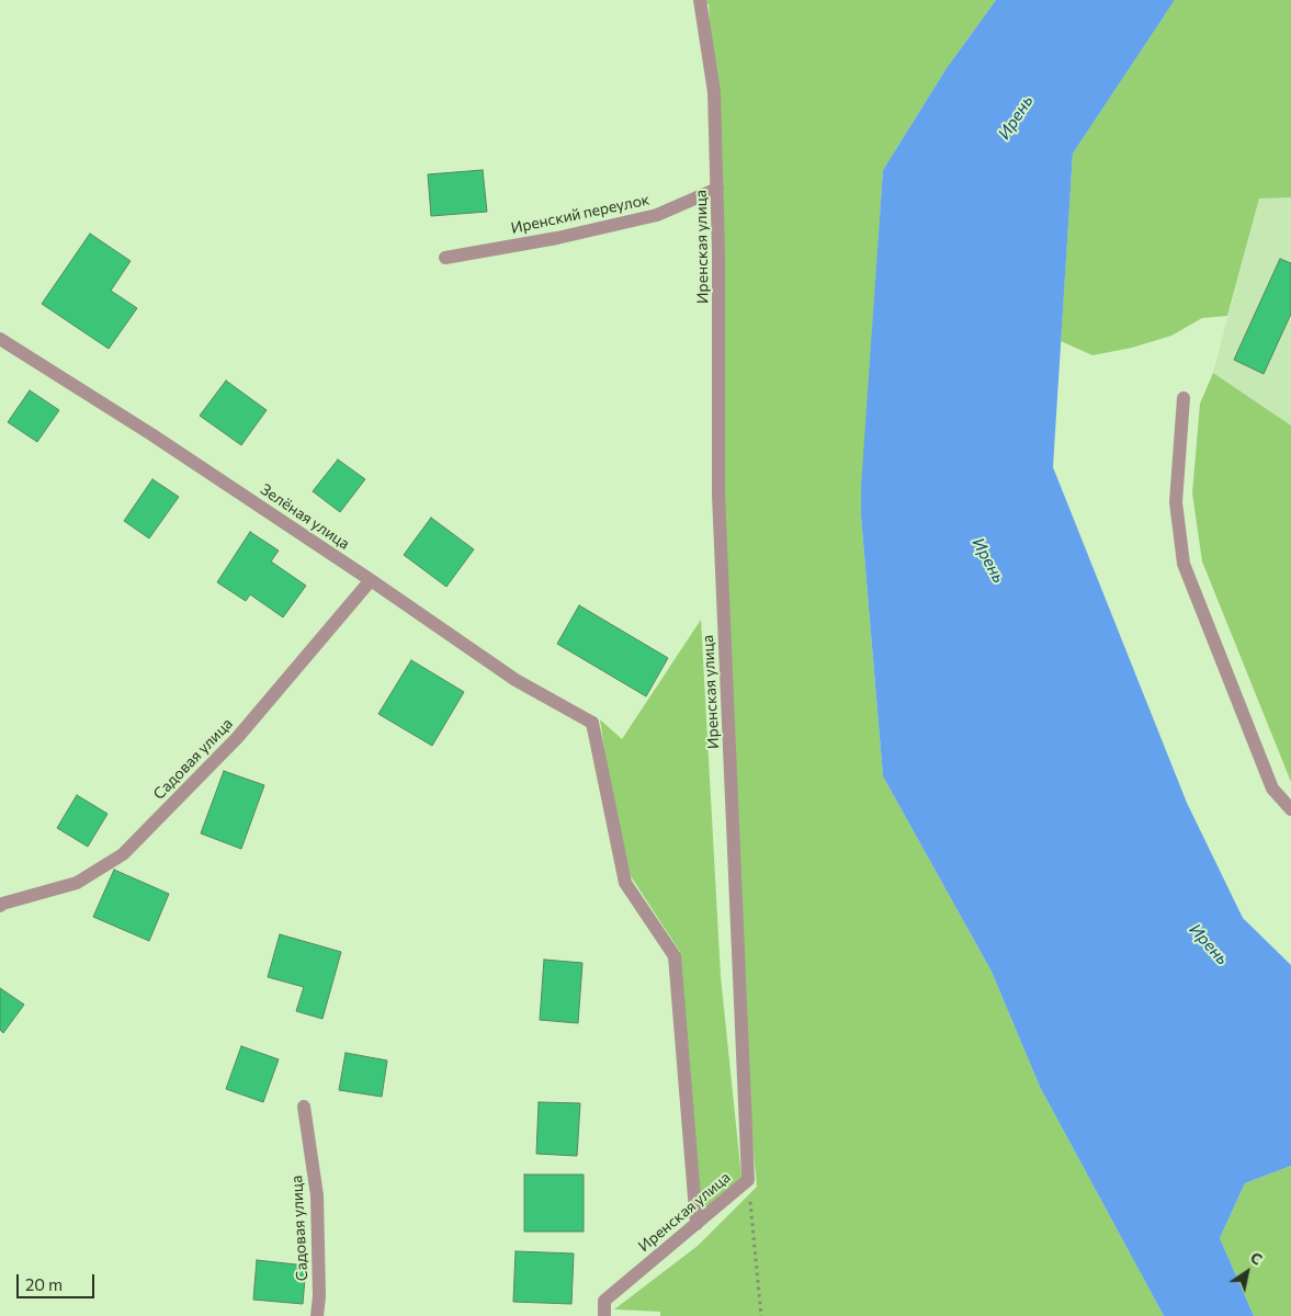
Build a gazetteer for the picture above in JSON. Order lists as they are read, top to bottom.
{
  "streets": {
    "street": [
      "Иренский переулок",
      "Иренская улица",
      "Зелёная улица",
      "Садовая улица"
    ]
  },
  "crossings": [
    ["Иренский переулок", "Иренская улица"],
    ["Иренская улица", "Зелёная улица"],
    ["Зелёная улица", "Садовая улица"]
  ],
  "water": ["Ирень"],
  "scale_bar": "20 m",
  "north": "top right"
}
